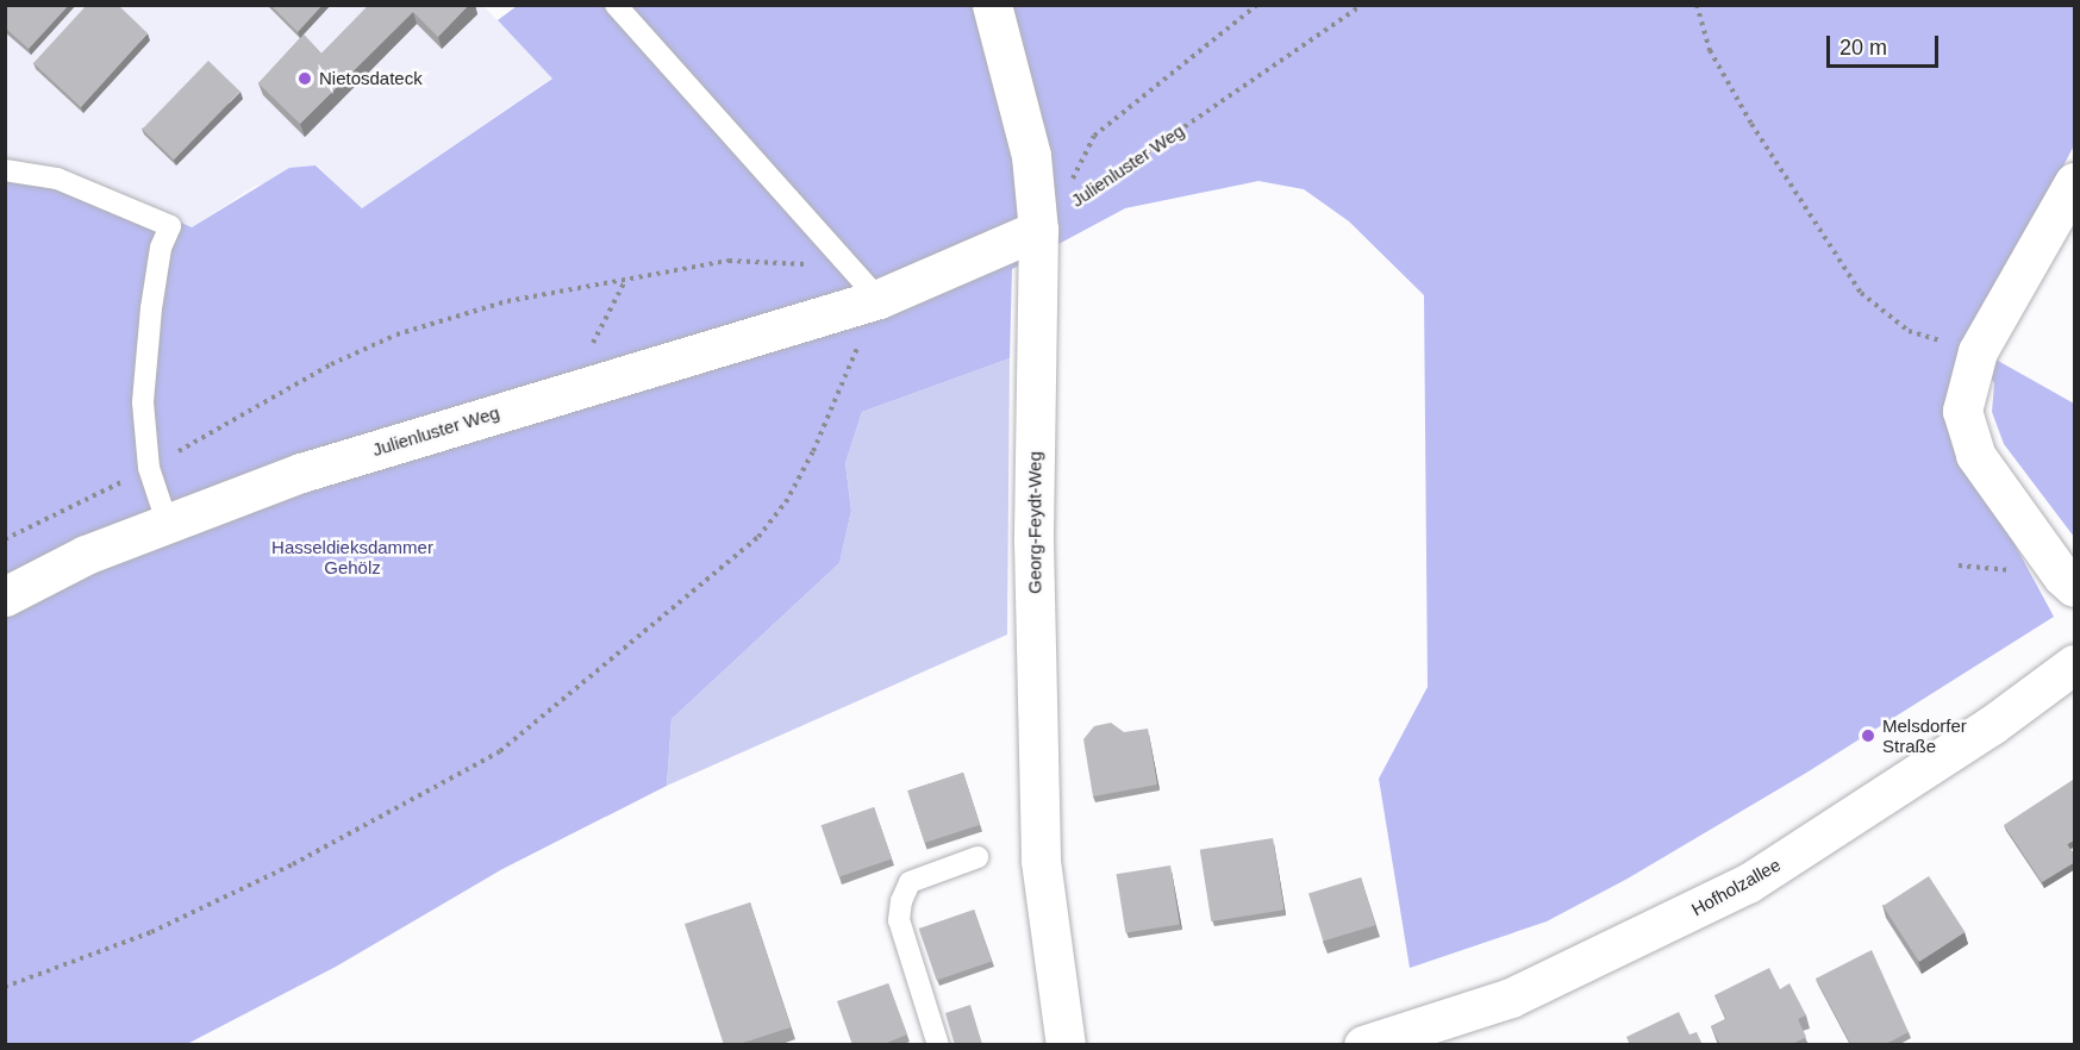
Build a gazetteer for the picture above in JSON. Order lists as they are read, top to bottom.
{
  "streets": {
    "street": ["Julienluster Weg", "Georg-Feydt-Weg", "Hofholzallee"]
  },
  "crossings": [
    ["Julienluster Weg", "Georg-Feydt-Weg"]
  ],
  "parks": ["Hasseldieksdammer Gehölz"],
  "places": ["Nietosdateck", "Melsdorfer Straße"],
  "scale_bar": "20 m"
}
